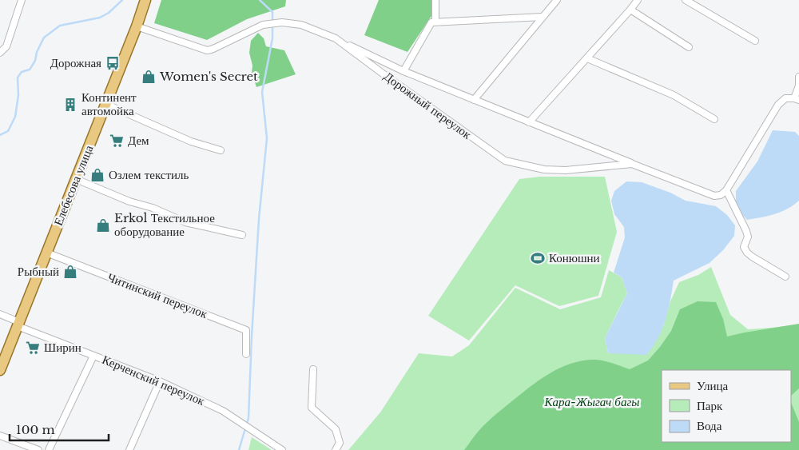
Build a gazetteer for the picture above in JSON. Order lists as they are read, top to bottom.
{
  "streets": {
    "main road": ["Елебесова улица"],
    "street": ["Дорожный переулок", "Читинский переулок", "Керченский переулок"]
  },
  "crossings": [
    ["Дорожный переулок", "Елебесова улица"],
    ["Елебесова улица", "Читинский переулок"],
    ["Елебесова улица", "Керченский переулок"]
  ],
  "parks": ["Кара-Жыгач багы"],
  "places": {
    "bus stop": ["Дорожная"],
    "shop": [
      "Women's Secret",
      "Озлем текстиль",
      "Erkol Текстильное оборудование",
      "Рыбный"
    ],
    "building": ["Континент автомойка"],
    "supermarket": ["Дем", "Ширин"],
    "sports": ["Конюшни"]
  },
  "legend": ["Улица", "Парк", "Вода"],
  "scale_bar": "100 m"
}
